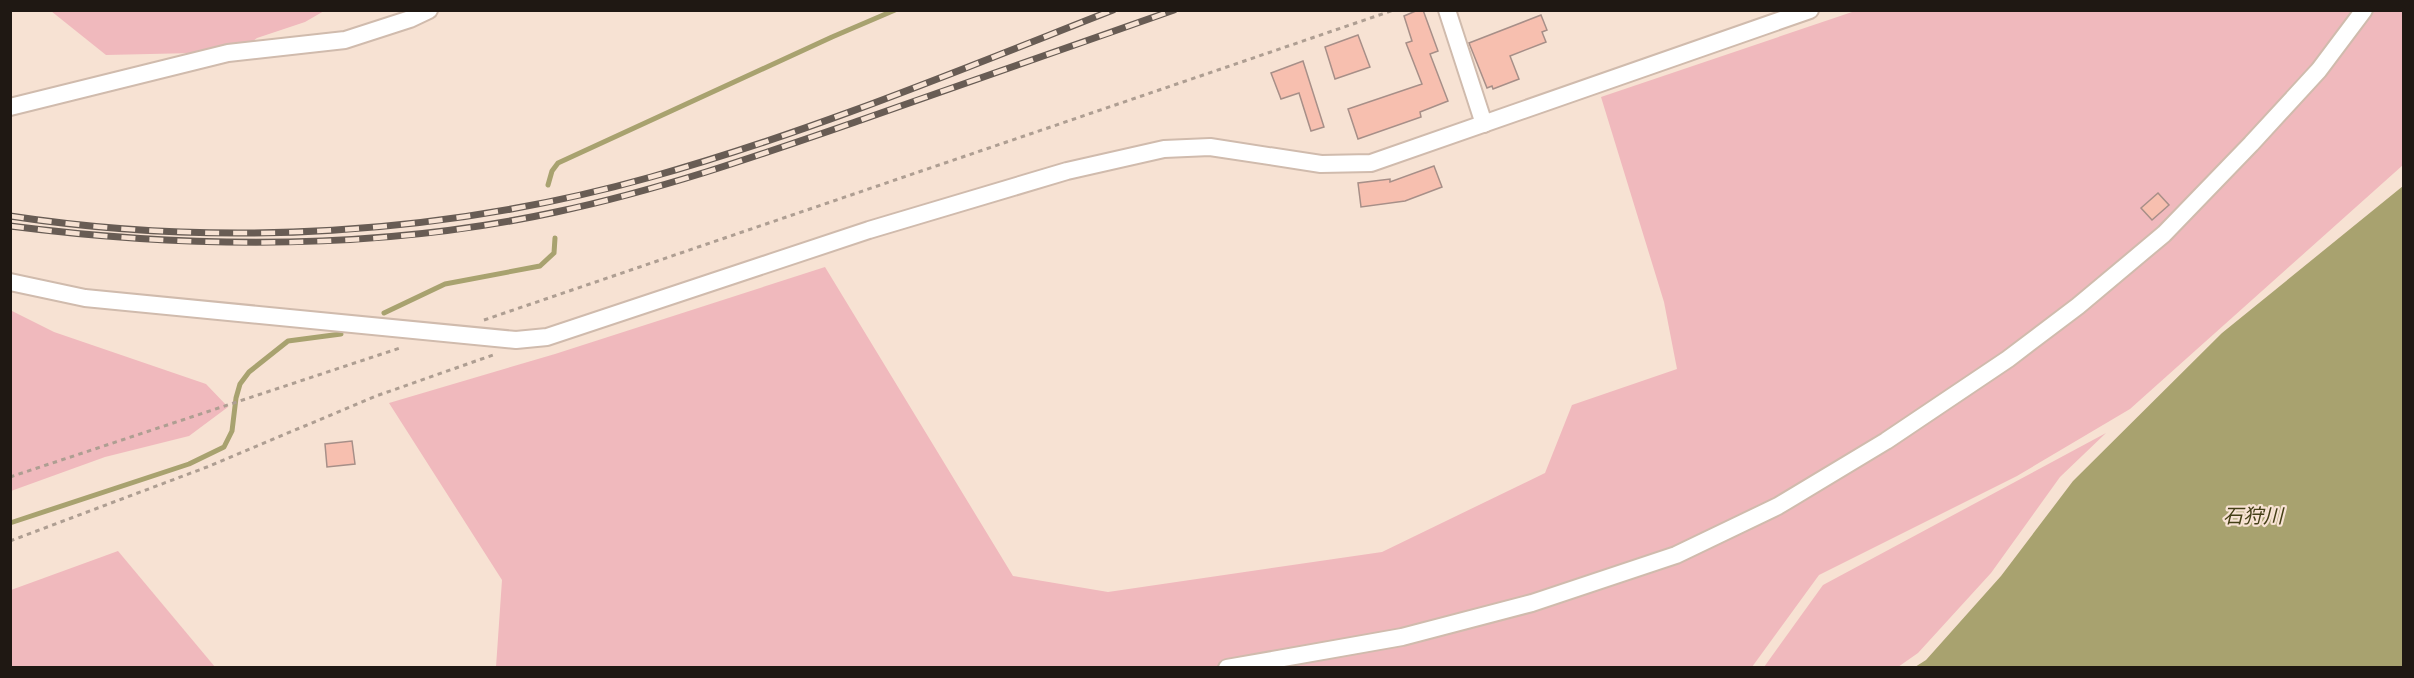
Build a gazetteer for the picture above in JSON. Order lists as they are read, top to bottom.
{
  "water": ["石狩川"]
}
